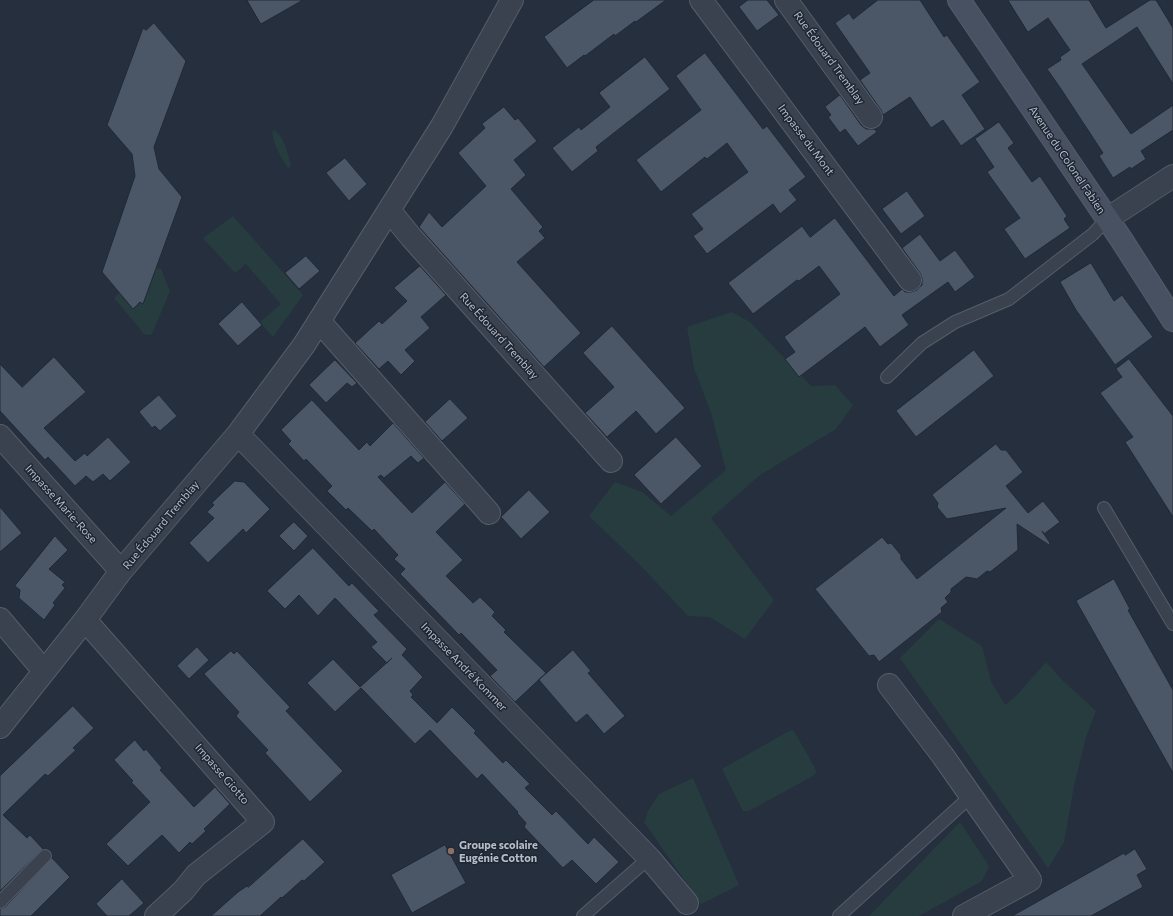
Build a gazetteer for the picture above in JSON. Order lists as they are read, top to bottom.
{
  "streets": {
    "street": [
      "Rue Édouard Tremblay",
      "Impasse du Mont",
      "Avenue du Colonel Fabien",
      "Impasse Marie-Rose",
      "Impasse André Kommer",
      "Impasse Giotto"
    ]
  },
  "crossings": [
    ["Rue Édouard Tremblay", "Impasse Marie-Rose"],
    ["Rue Édouard Tremblay", "Impasse André Kommer"],
    ["Rue Édouard Tremblay", "Impasse Giotto"]
  ],
  "places": ["Groupe scolaire Eugénie Cotton"]
}
